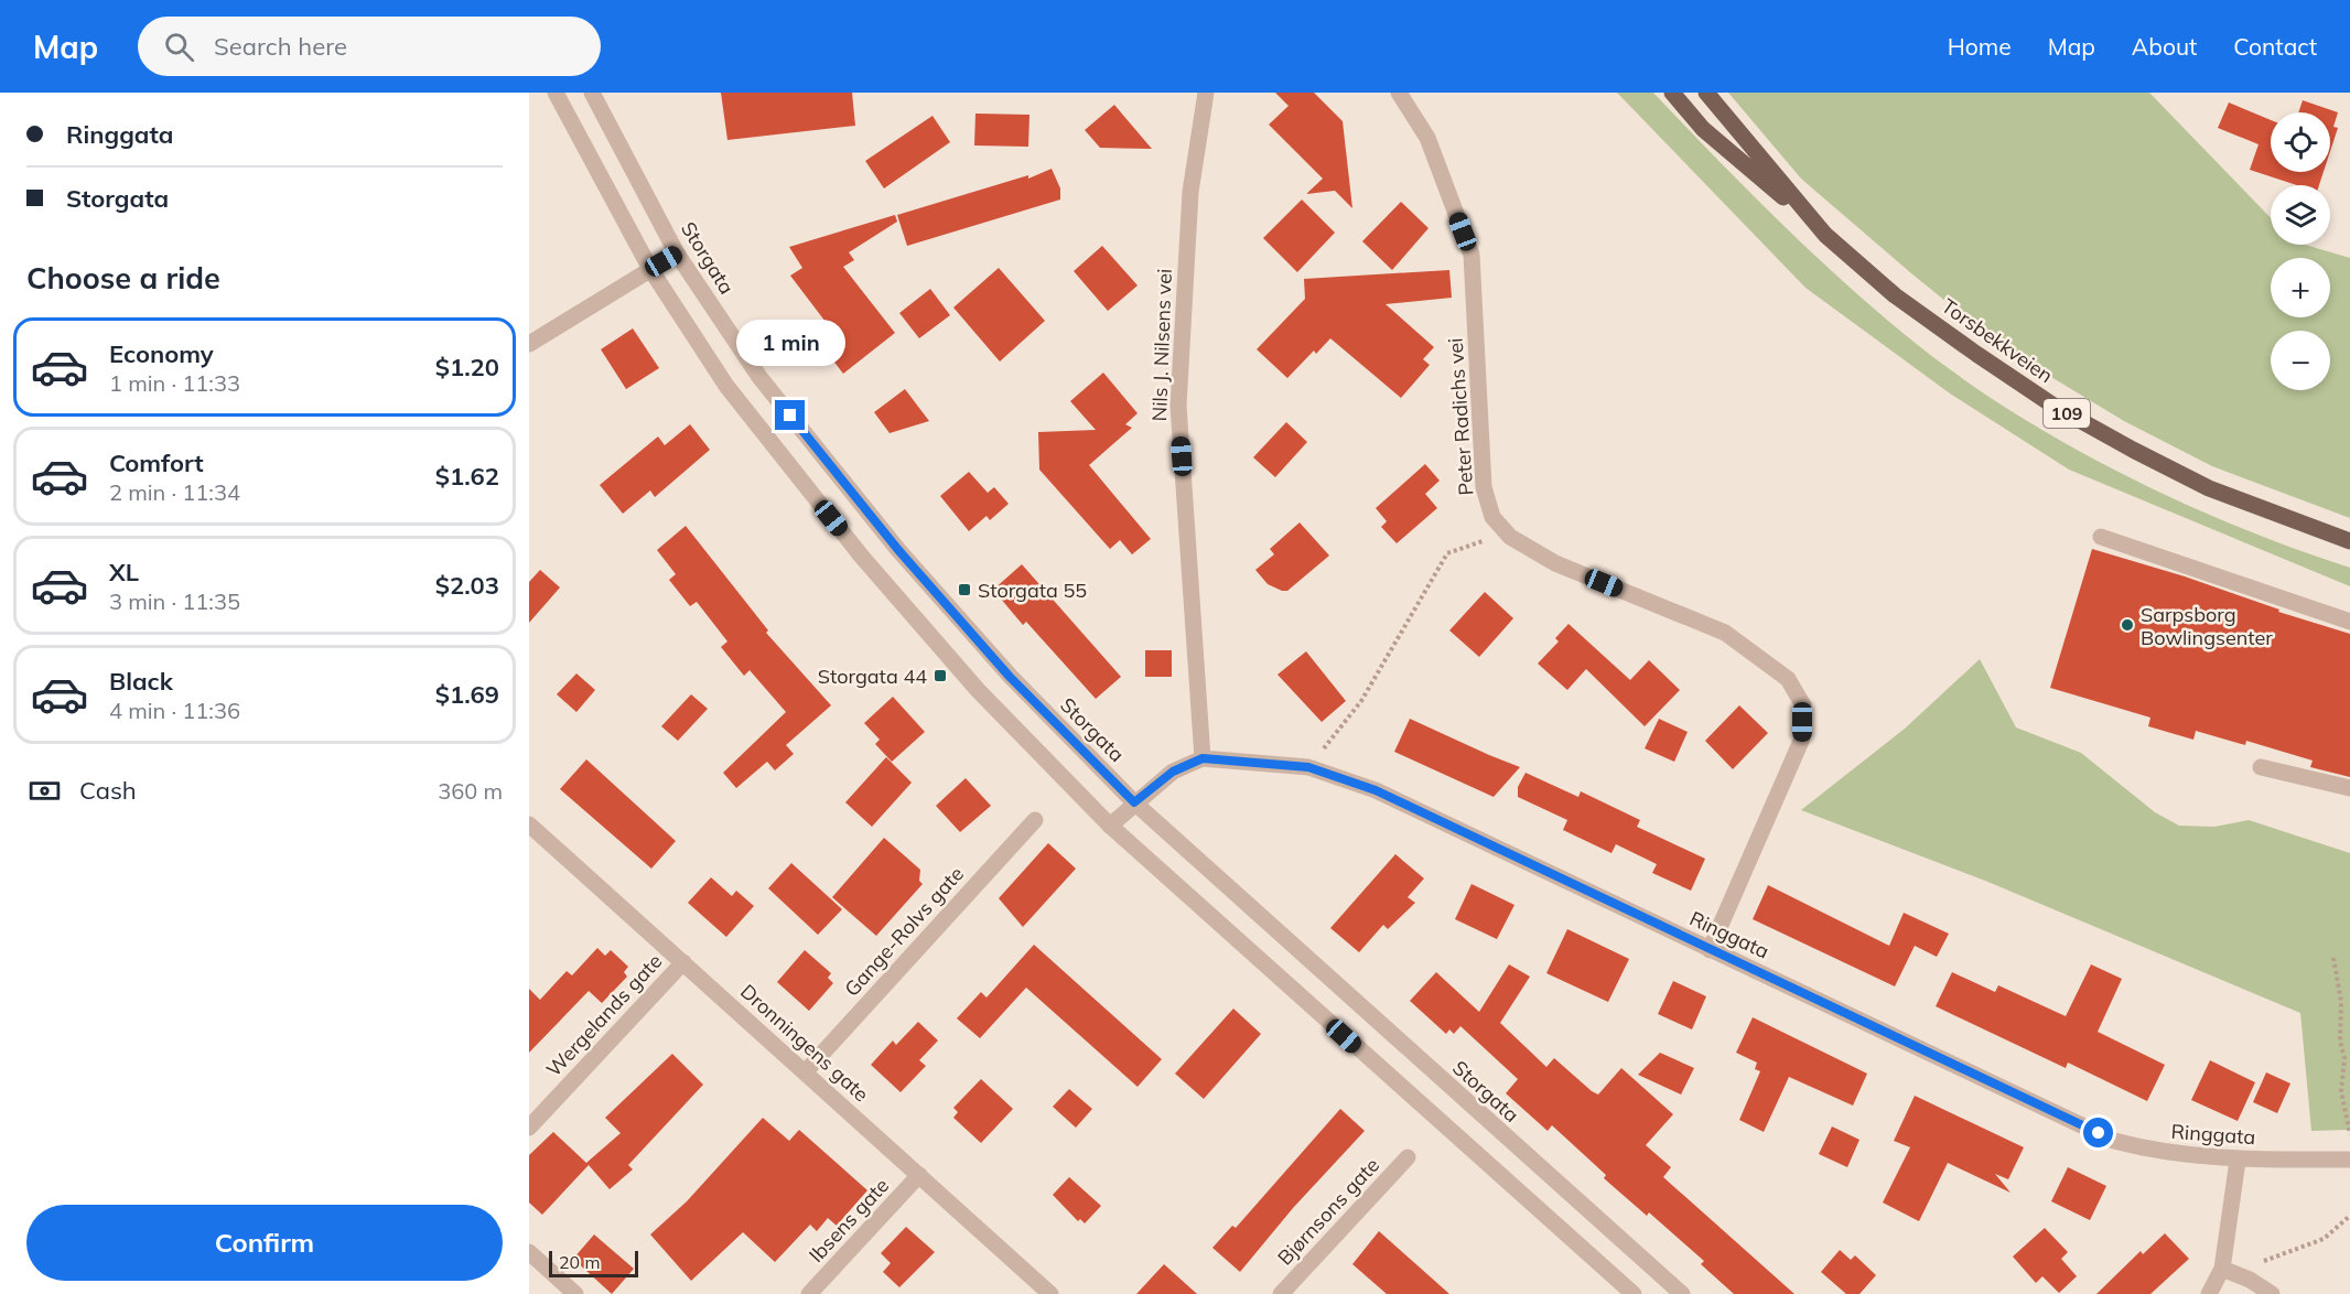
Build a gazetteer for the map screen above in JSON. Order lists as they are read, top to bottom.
{
  "streets": {
    "main road": ["Torsbekkveien", "109"],
    "street": [
      "Storgata",
      "Nils J. Nilsens vei",
      "Peter Radichs vei",
      "Gange-Rolvs gate",
      "Ringgata",
      "Wergelands gate",
      "Dronningens gate",
      "Bjørnsons gate",
      "Ibsens gate"
    ]
  },
  "crossings": [
    ["Storgata", "Ringgata"],
    ["Nils J. Nilsens vei", "Ringgata"],
    ["Peter Radichs vei", "Ringgata"],
    ["Gange-Rolvs gate", "Dronningens gate"],
    ["Wergelands gate", "Dronningens gate"],
    ["Dronningens gate", "Ibsens gate"]
  ],
  "places": {
    "transit": ["Storgata 55", "Storgata 44"],
    "other": ["Sarpsborg Bowlingsenter"]
  },
  "scale_bar": "20 m",
  "page": {
    "header": "Map",
    "search": "Search here",
    "nav": [
      "Home",
      "Map",
      "About",
      "Contact"
    ],
    "banner": ["Ringgata", "Storgata"],
    "map_buttons": ["+", "−"],
    "heading": "Choose a ride",
    "list": [
      {
        "name": "Economy",
        "note": "1 min · 11:33",
        "value": "$1.20"
      },
      {
        "name": "Comfort",
        "note": "2 min · 11:34",
        "value": "$1.62"
      },
      {
        "name": "XL",
        "note": "3 min · 11:35",
        "value": "$2.03"
      },
      {
        "name": "Black",
        "note": "4 min · 11:36",
        "value": "$1.69"
      }
    ],
    "bubble": "1 min",
    "pay": ["Cash", "360 m"],
    "buttons": "Confirm",
    "scale": "20 m"
  }
}
